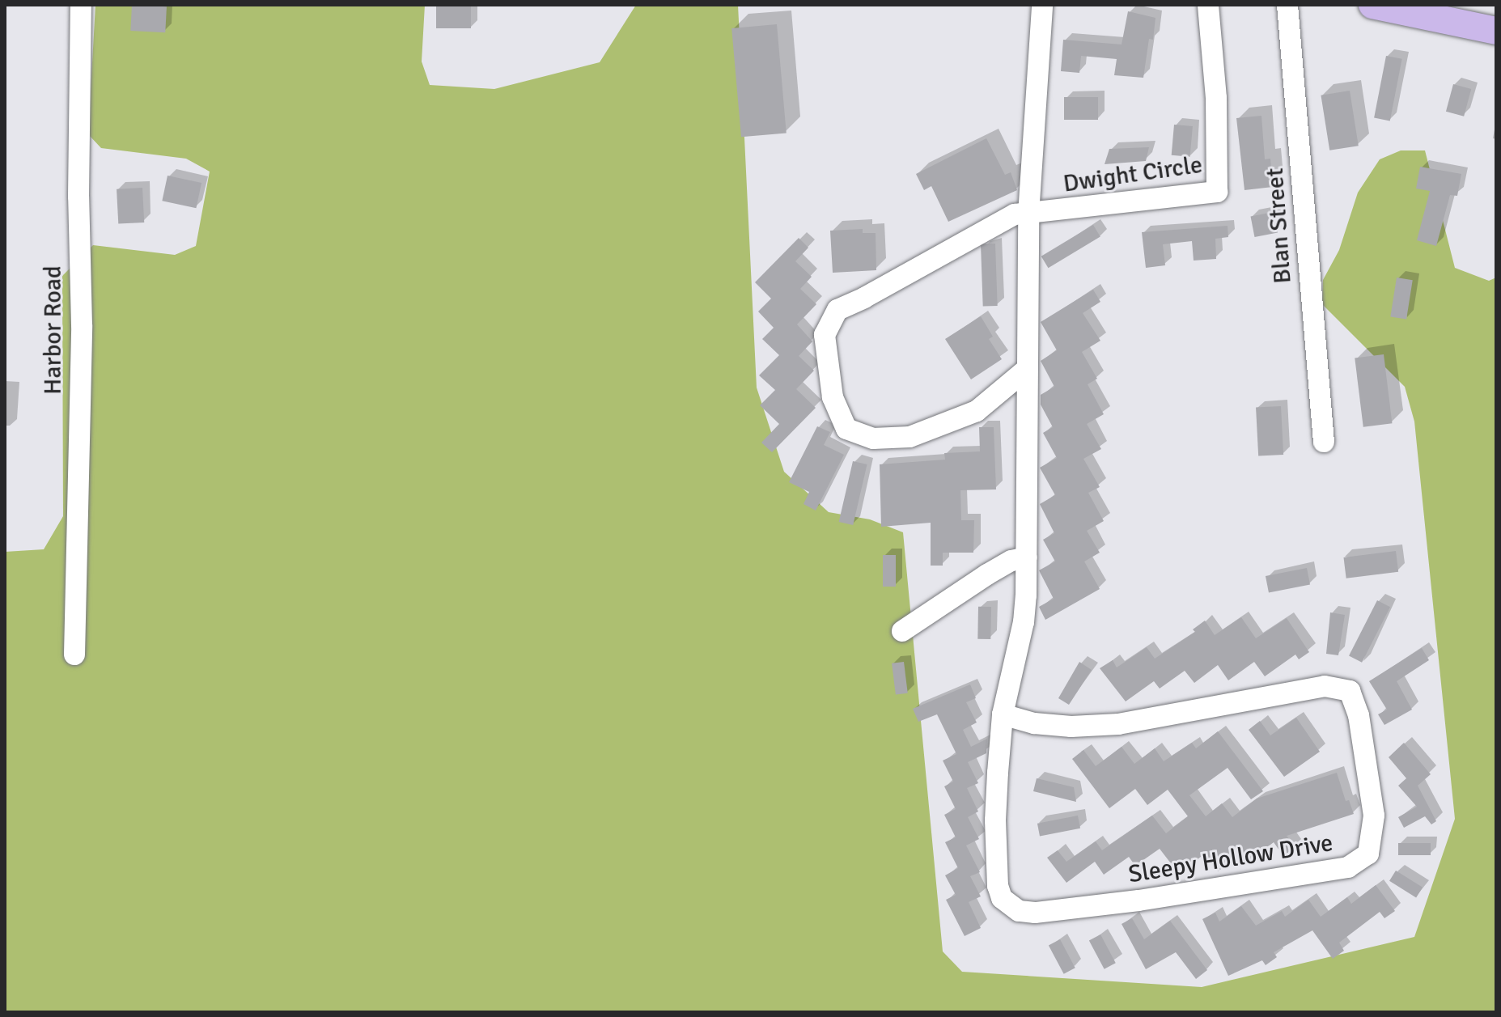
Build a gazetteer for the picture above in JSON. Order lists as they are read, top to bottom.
{
  "streets": {
    "street": [
      "Dwight Circle",
      "Blan Street",
      "Harbor Road",
      "Sleepy Hollow Drive"
    ]
  },
  "crossings": [
    ["Dwight Circle", "Sleepy Hollow Drive"]
  ]
}
